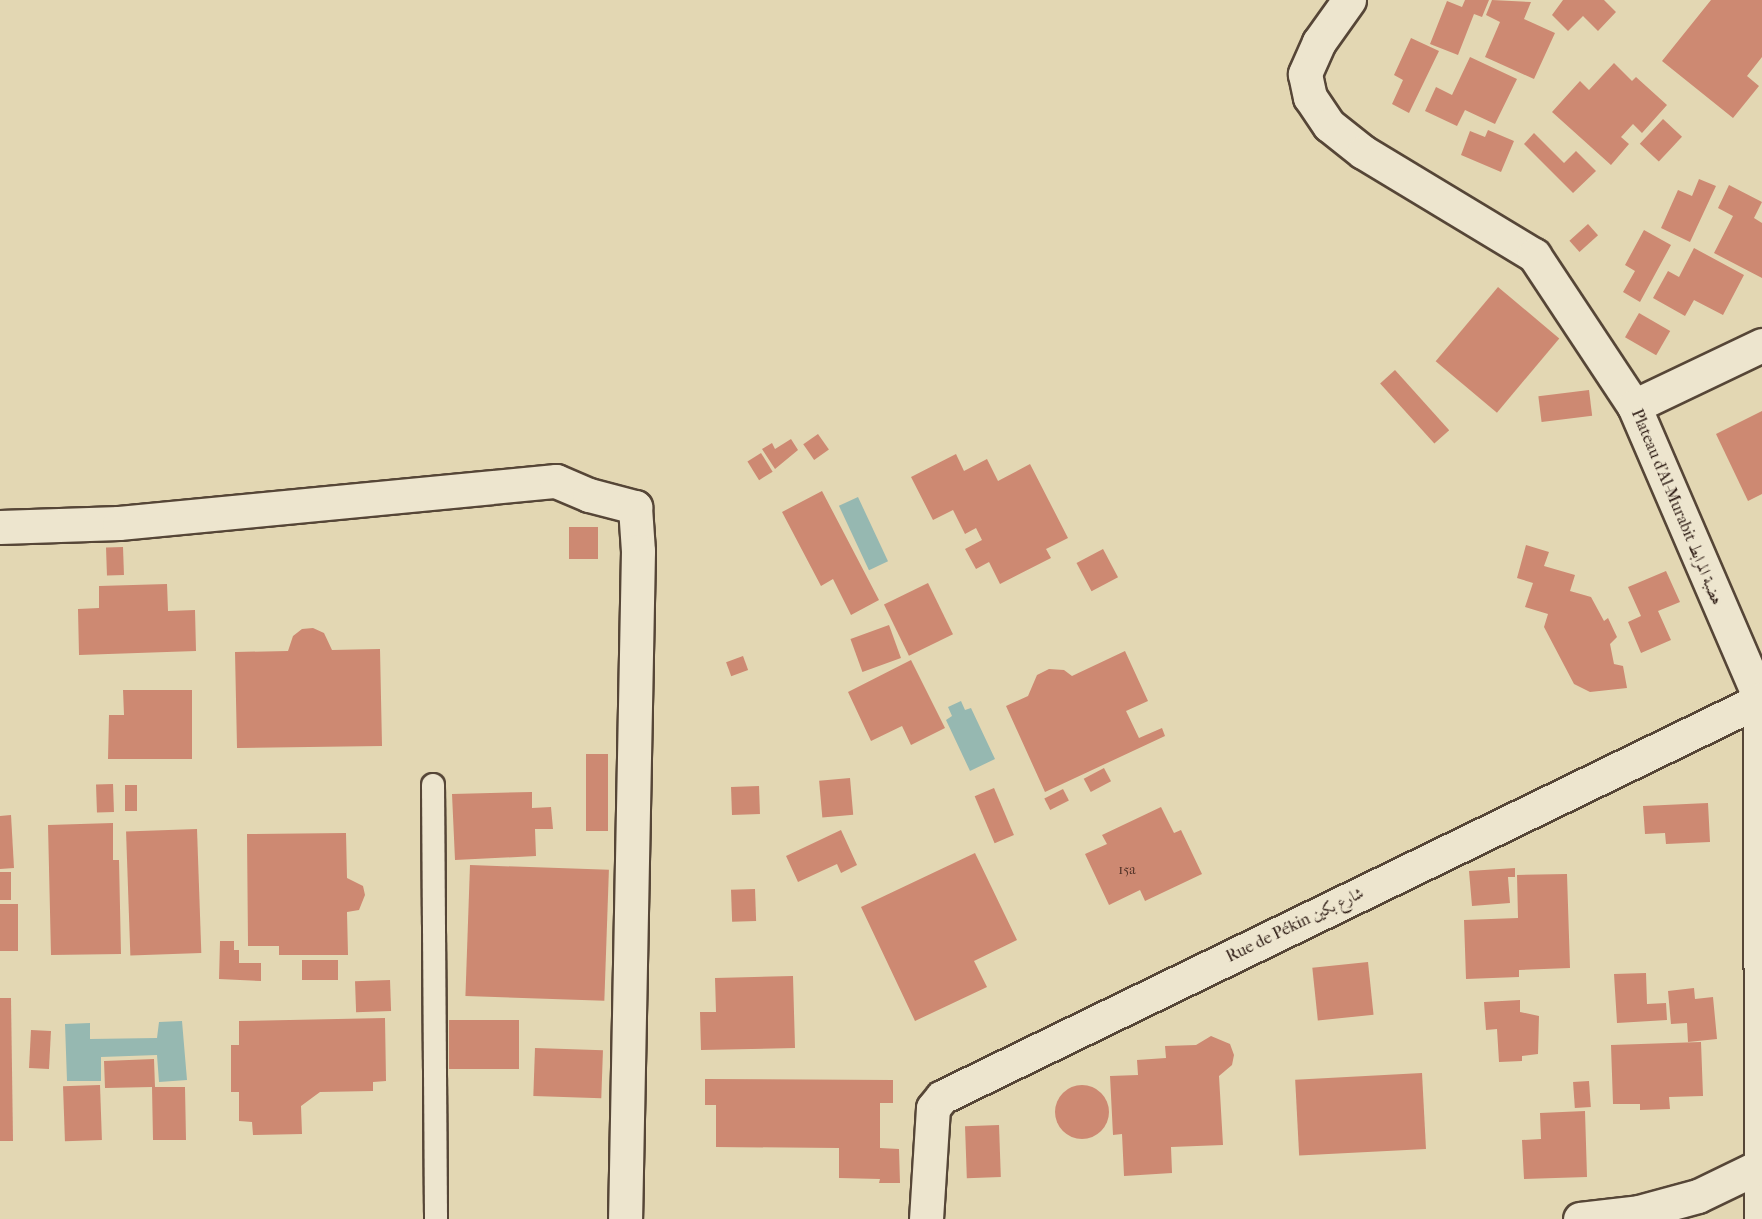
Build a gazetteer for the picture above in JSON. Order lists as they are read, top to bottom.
{
  "streets": {
    "street": ["Plateau d'Al-Murabit هضبة المرابط", "Rue de Pékin شارع بكين"]
  },
  "crossings": [
    ["Plateau d'Al-Murabit هضبة المرابط", "Rue de Pékin شارع بكين"]
  ],
  "house_numbers": ["15a"]
}
